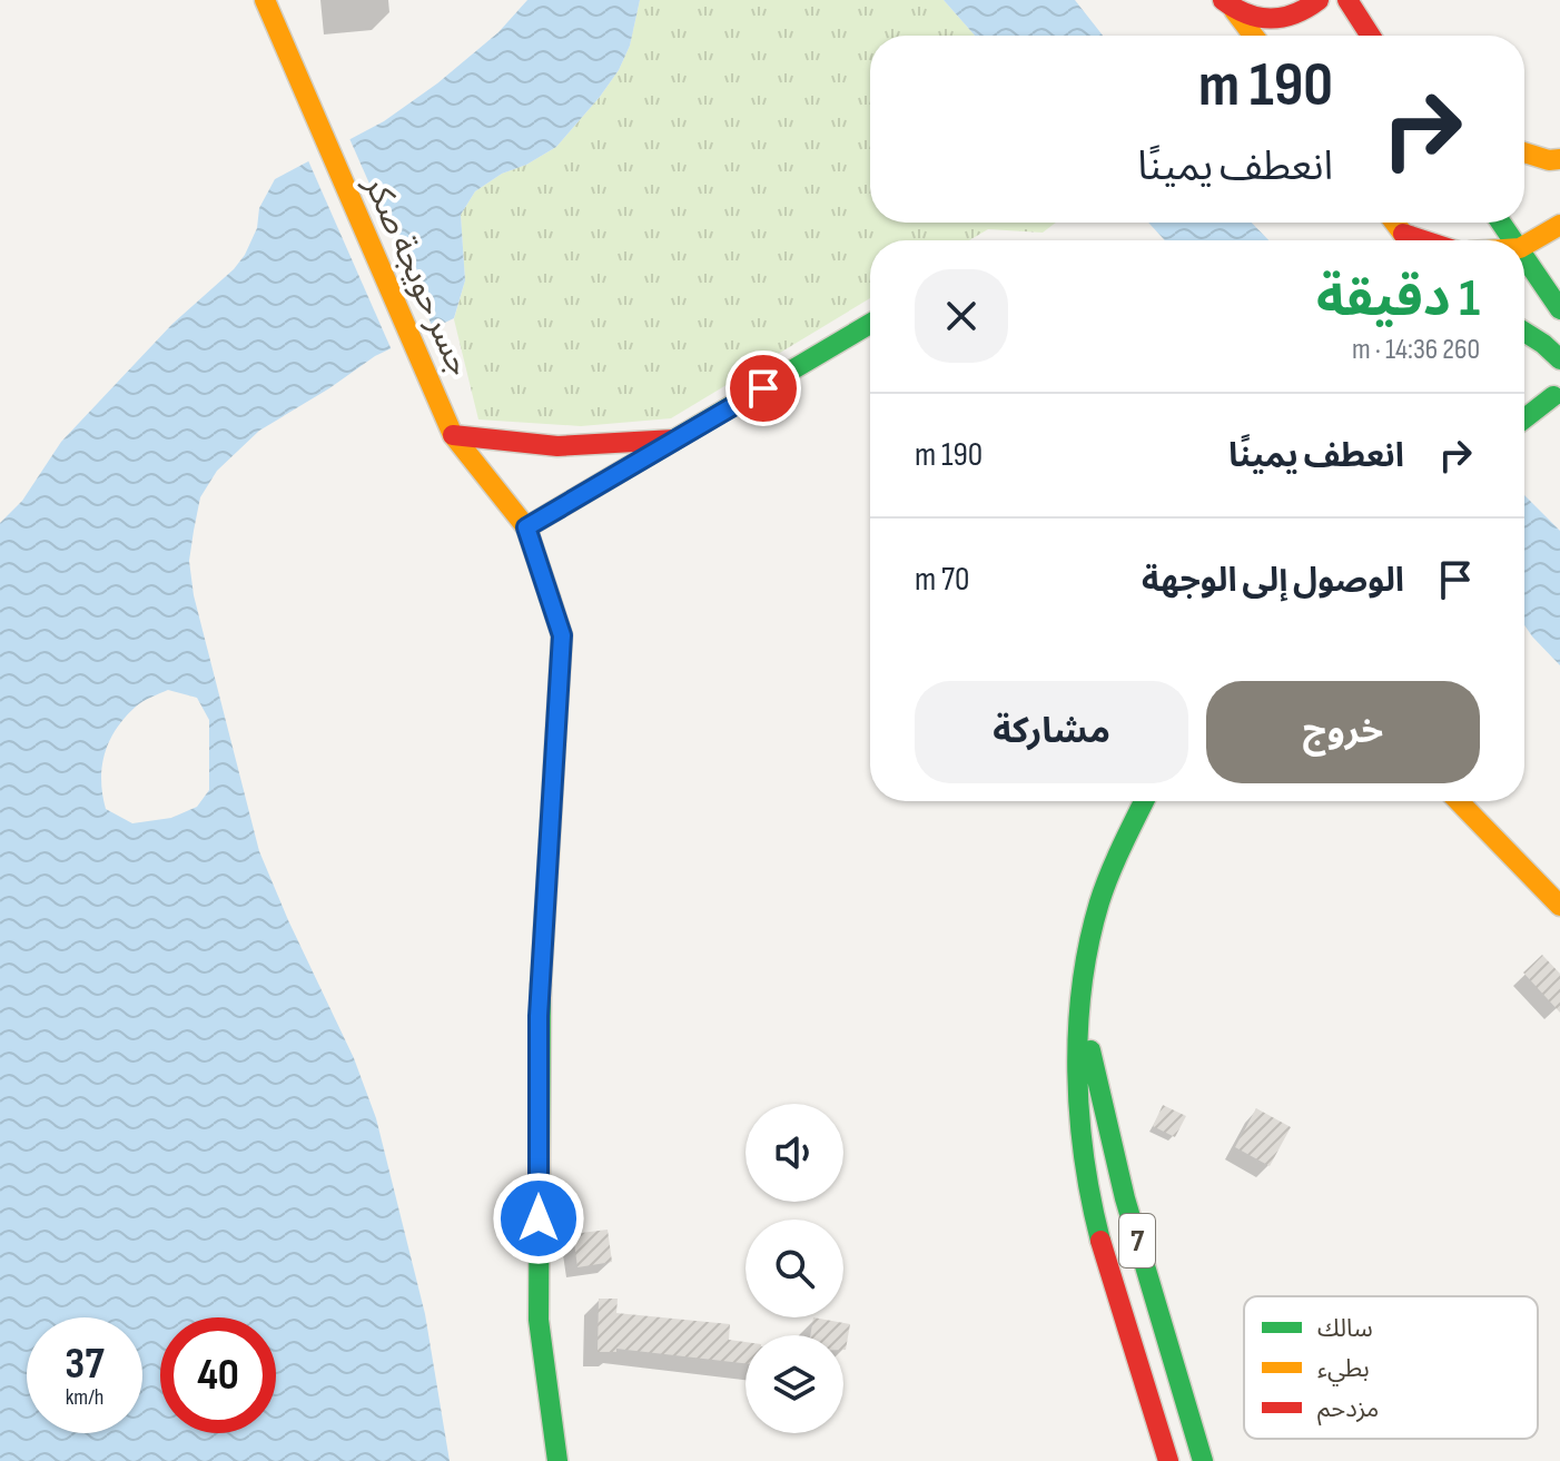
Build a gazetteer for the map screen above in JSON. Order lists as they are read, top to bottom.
{
  "streets": {
    "street": ["جسر حويجة صكر", "7"]
  },
  "legend": ["سالك", "بطيء", "مزدحم"],
  "page": {
    "turn": ["190 m", "انعطف يمينًا"],
    "heading": ["1 دقيقة", "260 m · 14:36"],
    "list": [
      {
        "name": "انعطف يمينًا",
        "value": "190 m"
      },
      {
        "name": "الوصول إلى الوجهة",
        "value": "70 m"
      }
    ],
    "buttons": ["خروج", "مشاركة"],
    "speed": "37 km/h",
    "limit": "40"
  }
}
